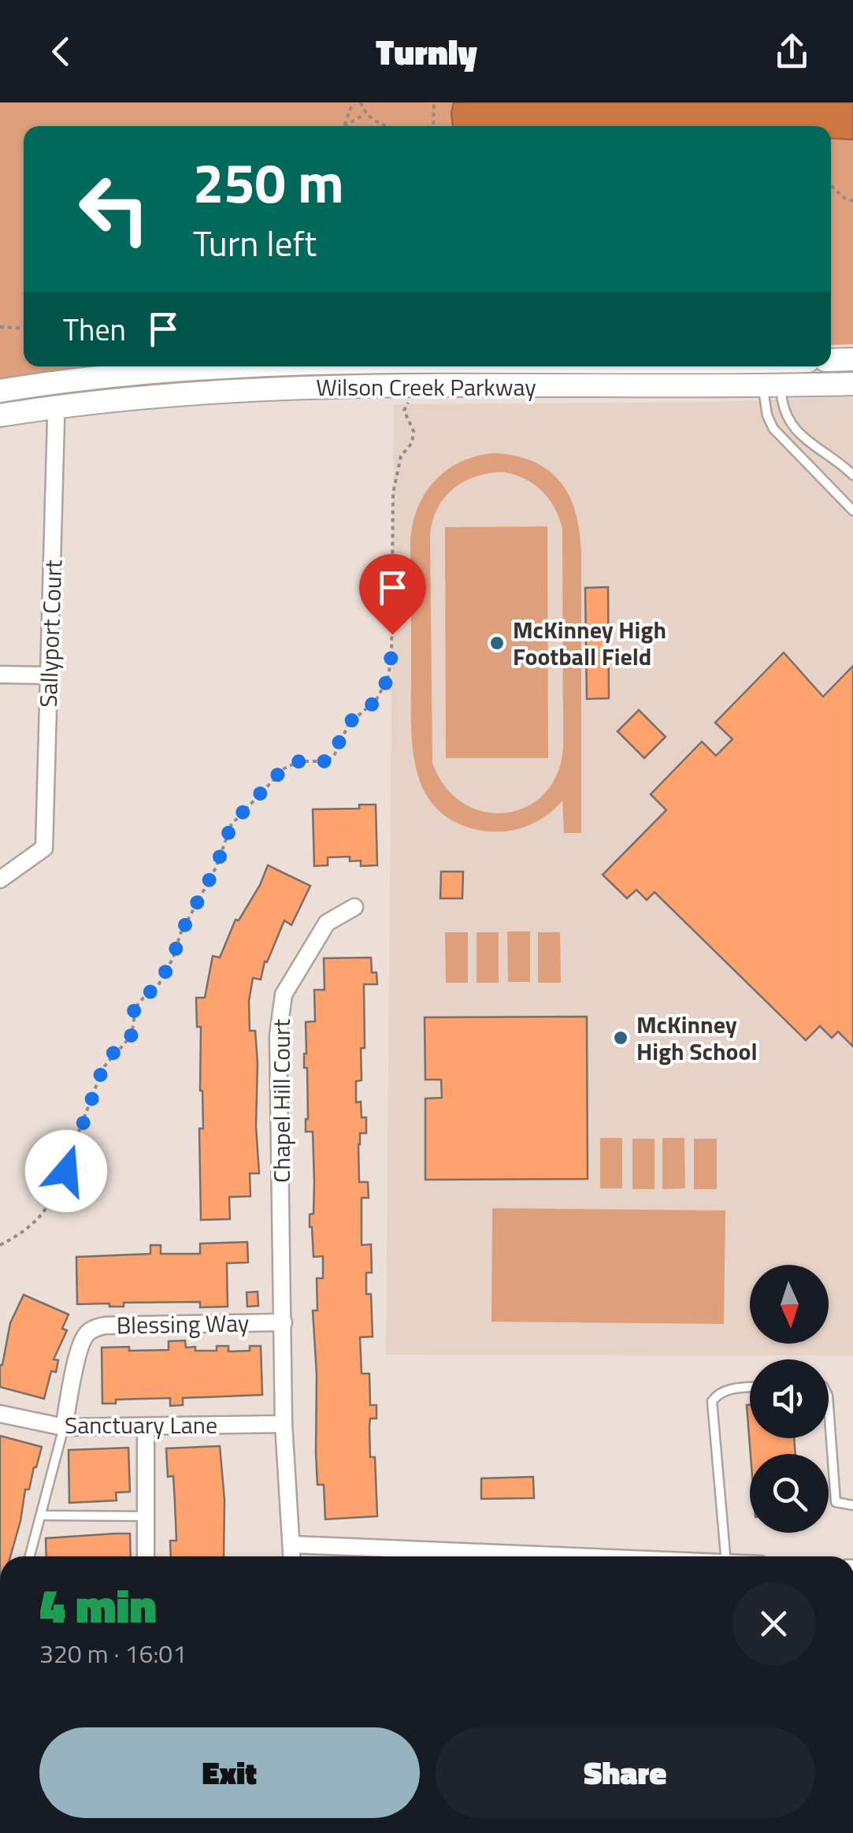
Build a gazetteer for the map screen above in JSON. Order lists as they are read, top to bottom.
{
  "streets": {
    "main road": ["Wilson Creek Parkway"],
    "street": [
      "Sallyport Court",
      "Chapel Hill Court",
      "Blessing Way",
      "Sanctuary Lane"
    ]
  },
  "crossings": [
    ["Chapel Hill Court", "Blessing Way"],
    ["Chapel Hill Court", "Sanctuary Lane"],
    ["Blessing Way", "Sanctuary Lane"]
  ],
  "places": ["McKinney High Football Field", "McKinney High School"],
  "north": "bottom",
  "page": {
    "header": "Turnly",
    "turn": ["250 m", "Turn left"],
    "then": "Then",
    "heading": ["4 min", "320 m · 16:01"],
    "buttons": ["Exit", "Share"]
  }
}
